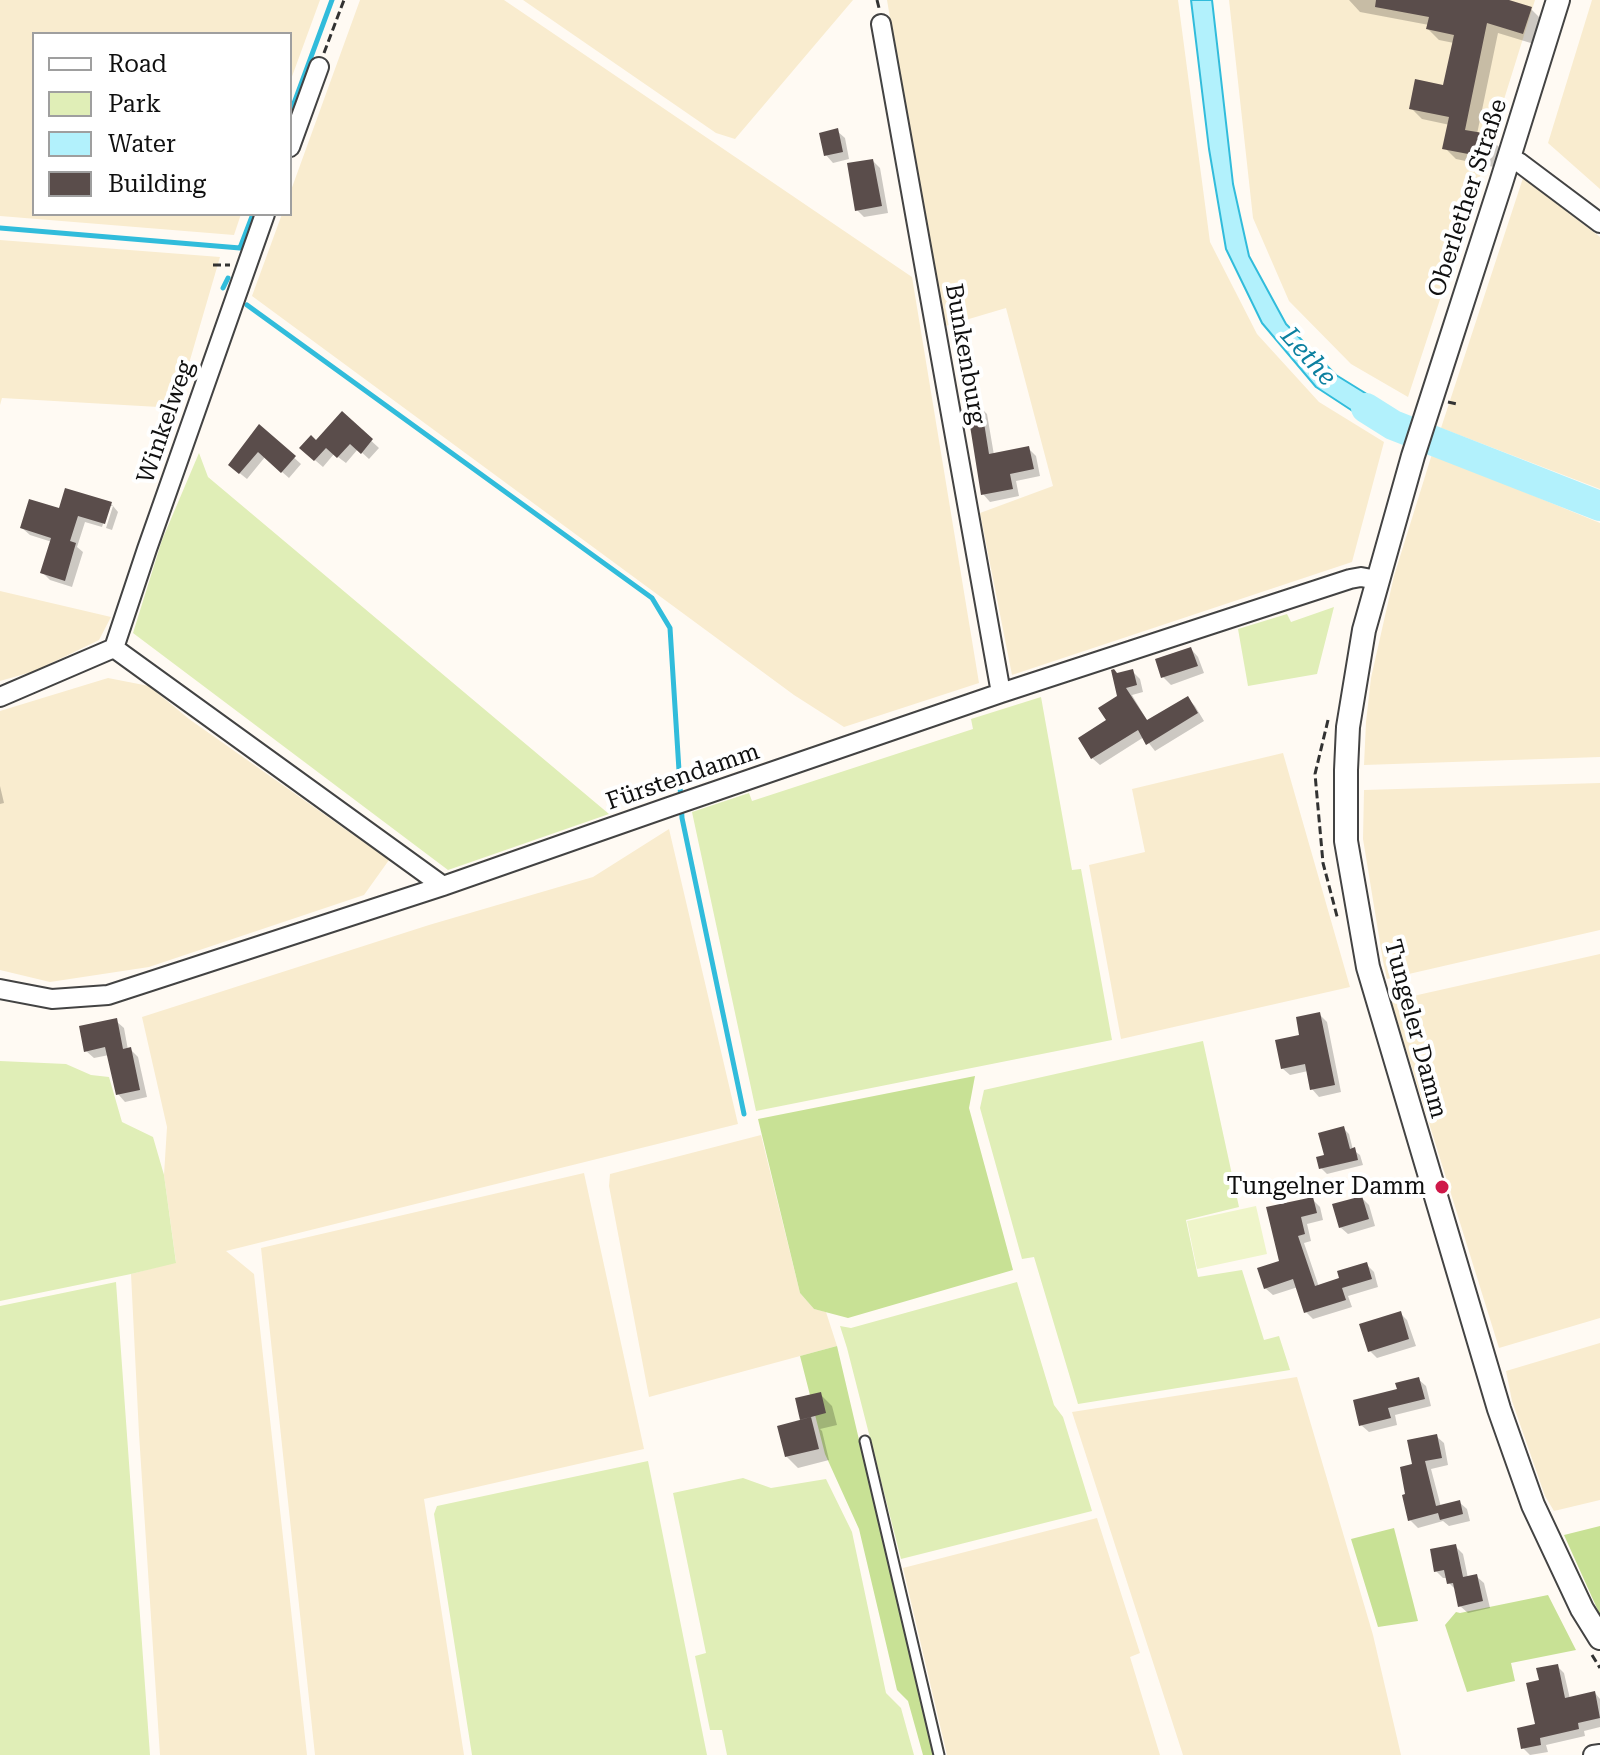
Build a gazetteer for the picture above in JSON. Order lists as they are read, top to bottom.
{
  "streets": {
    "street": [
      "Oberlether Straße",
      "Bunkenburg",
      "Winkelweg",
      "Fürstendamm",
      "Tungeler Damm"
    ]
  },
  "crossings": [
    ["Oberlether Straße", "Tungeler Damm"],
    ["Bunkenburg", "Fürstendamm"],
    ["Fürstendamm", "Tungeler Damm"]
  ],
  "water": ["Lethe"],
  "places": ["Tungelner Damm"],
  "legend": [
    "Road",
    "Park",
    "Water",
    "Building"
  ]
}
